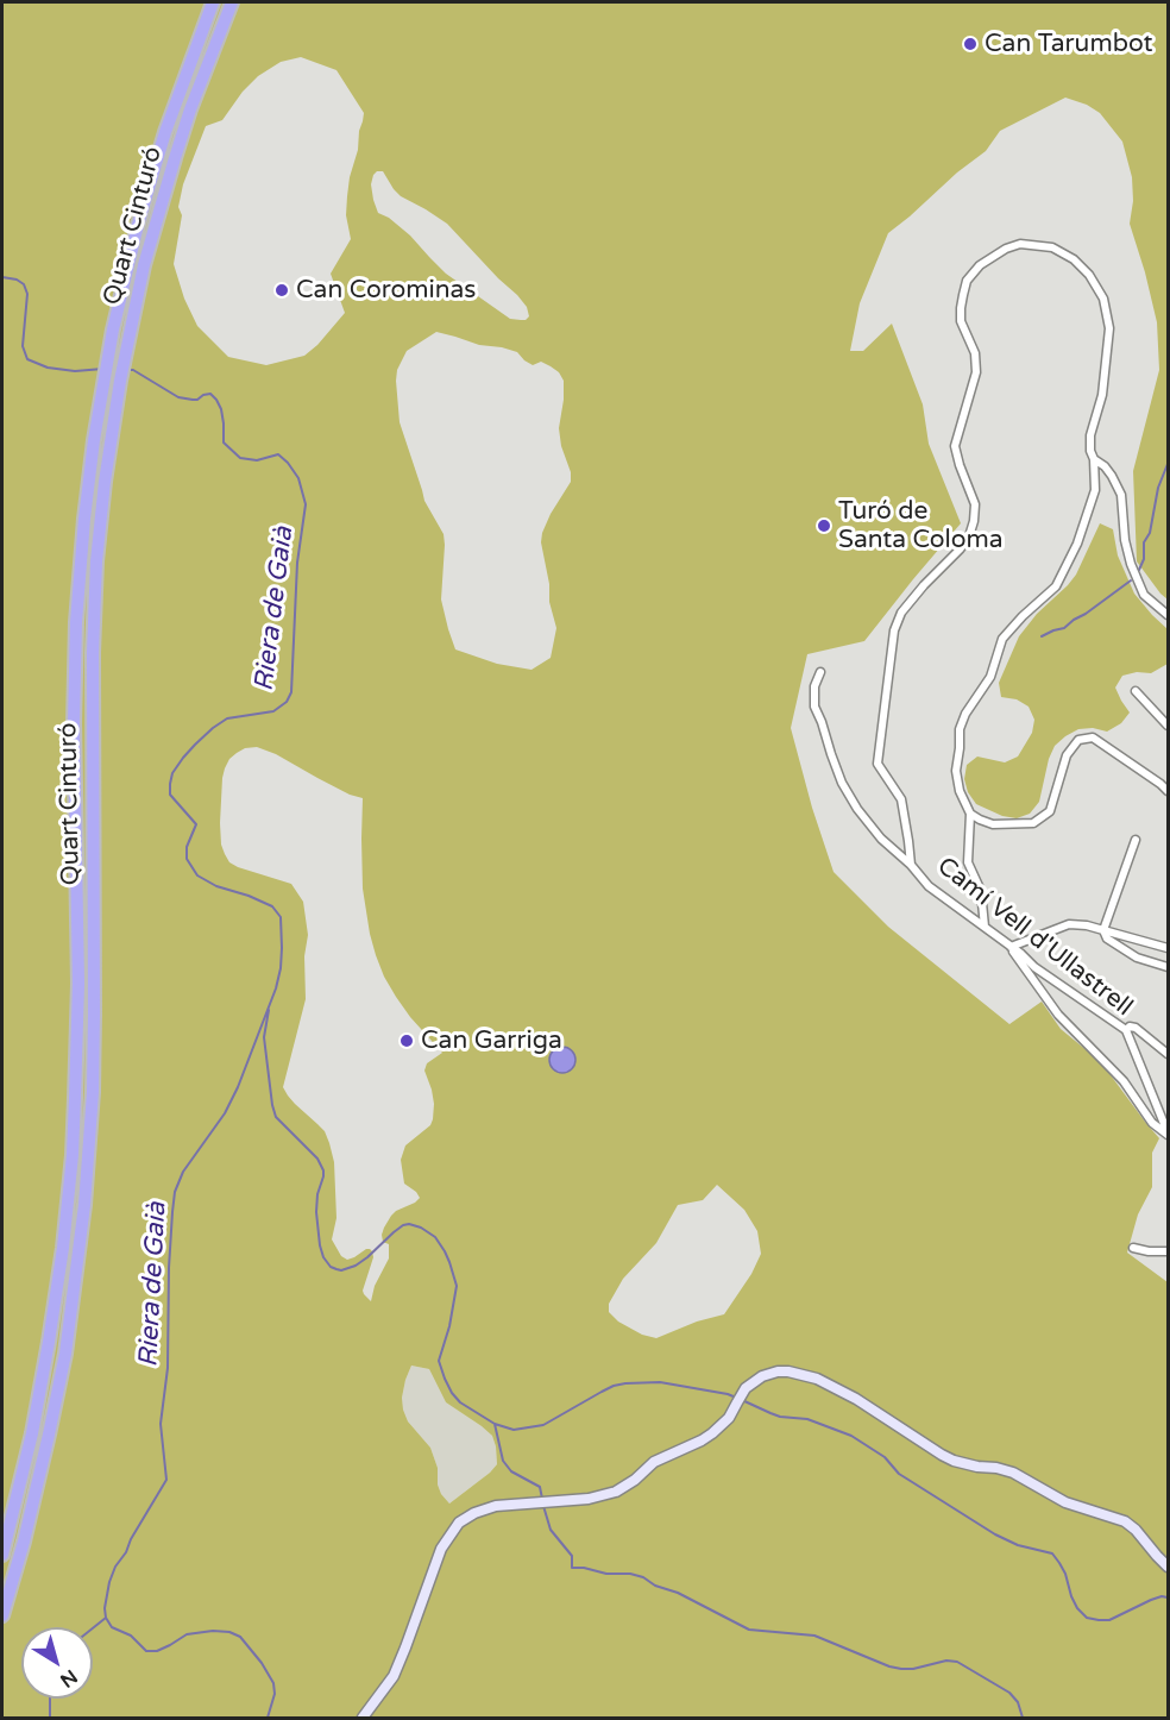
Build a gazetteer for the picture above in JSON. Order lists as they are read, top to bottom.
{
  "streets": {
    "highway": ["Quart Cinturó"],
    "street": ["Camí Vell d'Ullastrell"]
  },
  "water": ["Riera de Gaià"],
  "places": [
    "Can Tarumbot",
    "Can Corominas",
    "Turó de Santa Coloma",
    "Can Garriga"
  ],
  "north": "bottom right"
}
